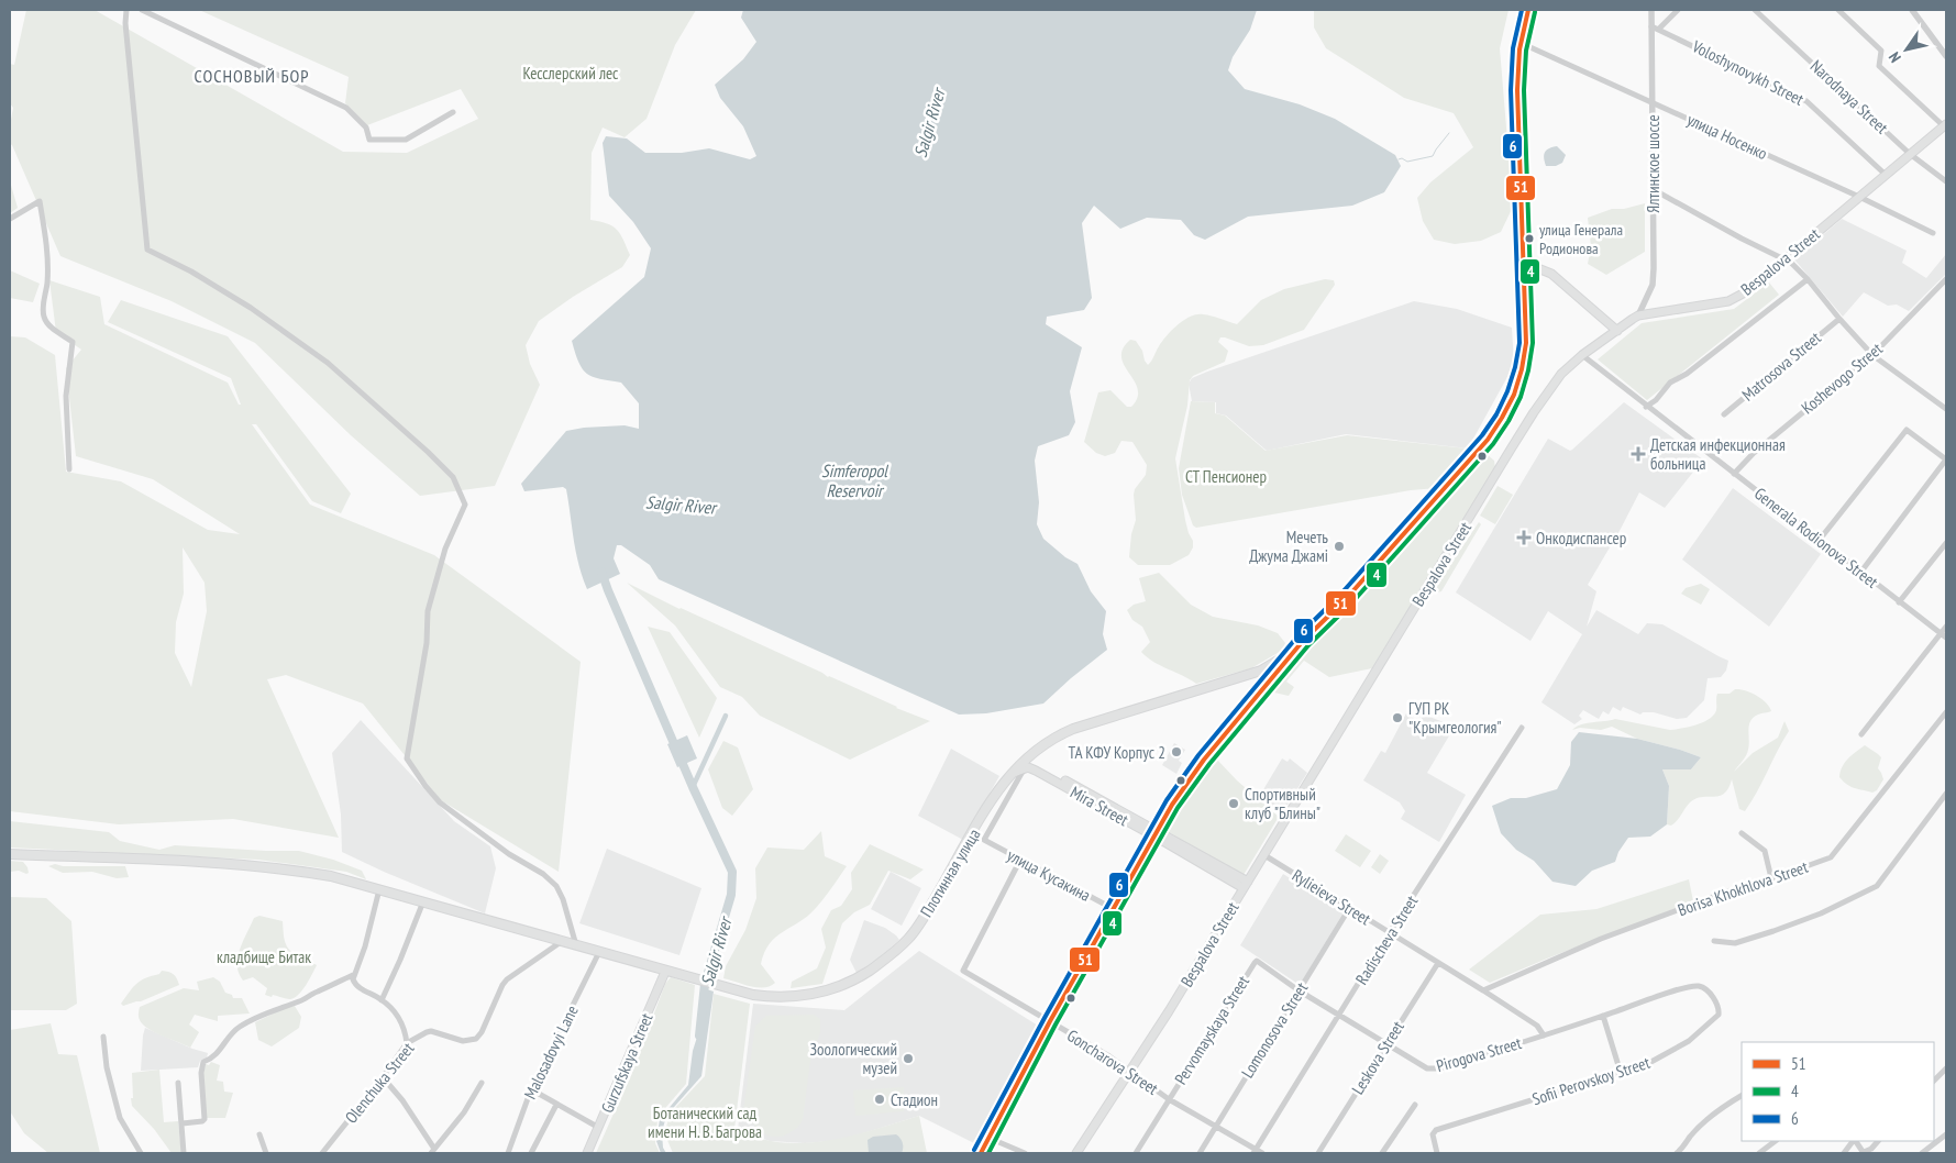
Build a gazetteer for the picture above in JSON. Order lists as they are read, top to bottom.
{
  "streets": {
    "main road": [
      "Bespalova Street",
      "Mira Street",
      "Плотинная улица",
      "Gurzufskaya Street"
    ],
    "street": [
      "Voloshynovykh Street",
      "Narodnaya Street",
      "улица Носенко",
      "Ялтинское шоссе",
      "Matrosova Street",
      "Koshevogo Street",
      "Generala Rodionova Street",
      "улица Кусакина",
      "Borisa Khokhlova Street",
      "Rylieieva Street",
      "Radischeva Street",
      "Pervomayskaya Street",
      "Lomonosova Street",
      "Malosadovyi Lane",
      "Pirogova Street",
      "Leskova Street",
      "Goncharova Street",
      "Sofii Perovskoy Street",
      "Olenchuka Street"
    ]
  },
  "crossings": [
    ["Voloshynovykh Street", "Ялтинское шоссе"],
    ["Voloshynovykh Street", "Bespalova Street"],
    ["Narodnaya Street", "Bespalova Street"],
    ["улица Носенко", "Ялтинское шоссе"],
    ["улица Носенко", "Bespalova Street"],
    ["Ялтинское шоссе", "Bespalova Street"],
    ["Bespalova Street", "Generala Rodionova Street"],
    ["Bespalova Street", "Mira Street"],
    ["Bespalova Street", "Rylieieva Street"],
    ["Bespalova Street", "Goncharova Street"],
    ["Koshevogo Street", "Generala Rodionova Street"],
    ["Mira Street", "Плотинная улица"],
    ["Плотинная улица", "улица Кусакина"],
    ["Плотинная улица", "Malosadovyi Lane"],
    ["Плотинная улица", "Gurzufskaya Street"],
    ["Плотинная улица", "Olenchuka Street"],
    ["улица Кусакина", "Goncharova Street"],
    ["Borisa Khokhlova Street", "Rylieieva Street"],
    ["Rylieieva Street", "Radischeva Street"],
    ["Rylieieva Street", "Lomonosova Street"],
    ["Rylieieva Street", "Pirogova Street"],
    ["Rylieieva Street", "Leskova Street"],
    ["Radischeva Street", "Pirogova Street"],
    ["Radischeva Street", "Goncharova Street"],
    ["Pervomayskaya Street", "Pirogova Street"],
    ["Pervomayskaya Street", "Goncharova Street"],
    ["Lomonosova Street", "Pirogova Street"],
    ["Lomonosova Street", "Goncharova Street"],
    ["Pirogova Street", "Leskova Street"],
    ["Pirogova Street", "Sofii Perovskoy Street"]
  ],
  "districts": ["СОСНОВЫЙ БОР"],
  "water": ["Salgir River", "Simferopol Reservoir"],
  "parks": [
    "Кесслерский лес",
    "СТ Пенсионер",
    "кладбище Битак",
    "Ботанический сад имени Н. В. Багрова"
  ],
  "places": {
    "other": [
      "улица Генерала Родионова",
      "Мечеть Джума Джамі",
      "ГУП РК \"Крымгеология\"",
      "ТА КФУ Корпус 2",
      "Спортивный клуб \"Блины\"",
      "Зоологический музей",
      "Стадион"
    ],
    "health": ["Детская инфекционная больница", "Онкодиспансер"]
  },
  "lines": ["transit line 51", "transit line 6", "transit line 4"],
  "legend": ["51", "4", "6"],
  "north": "bottom left"
}
